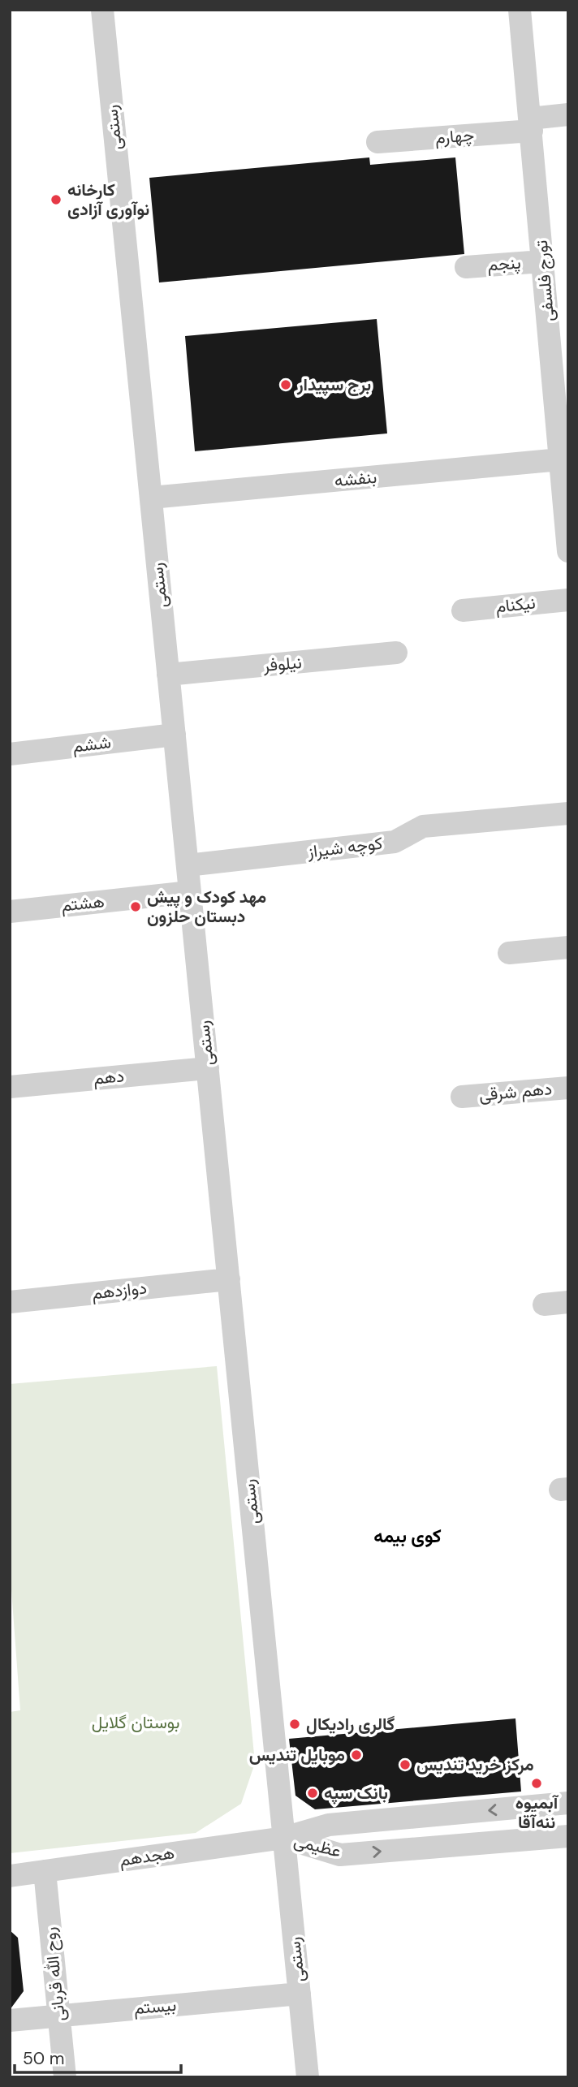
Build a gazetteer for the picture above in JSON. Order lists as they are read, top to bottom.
{
  "streets": {
    "street": [
      "رستمی",
      "چهارم",
      "پنجم",
      "تورج فلسفی",
      "بنفشه",
      "نیکنام",
      "نیلوفر",
      "ششم",
      "کوچه شیراز",
      "هشتم",
      "دهم",
      "دهم شرقی",
      "دوازدهم",
      "عظیمی",
      "هجدهم",
      "روح الله قربانی",
      "بیستم"
    ]
  },
  "crossings": [
    ["رستمی", "بنفشه"],
    ["رستمی", "نیلوفر"],
    ["رستمی", "ششم"],
    ["رستمی", "کوچه شیراز"],
    ["رستمی", "هشتم"],
    ["رستمی", "دهم"],
    ["رستمی", "دوازدهم"],
    ["رستمی", "عظیمی"],
    ["رستمی", "هجدهم"],
    ["رستمی", "بیستم"],
    ["چهارم", "تورج فلسفی"],
    ["پنجم", "تورج فلسفی"],
    ["تورج فلسفی", "بنفشه"],
    ["عظیمی", "هجدهم"],
    ["هجدهم", "روح الله قربانی"],
    ["روح الله قربانی", "بیستم"]
  ],
  "districts": ["کوی بیمه"],
  "parks": ["بوستان گلایل"],
  "places": [
    "کارخانه نوآوری آزادی",
    "برج سپیدار",
    "مهد کودک و پیش دبستان حلزون",
    "گالری رادیکال",
    "موبایل تندیس",
    "مرکز خرید تندیس",
    "آبمیوه ننه‌آقا",
    "بانک سپه"
  ],
  "scale_bar": "50 m"
}
